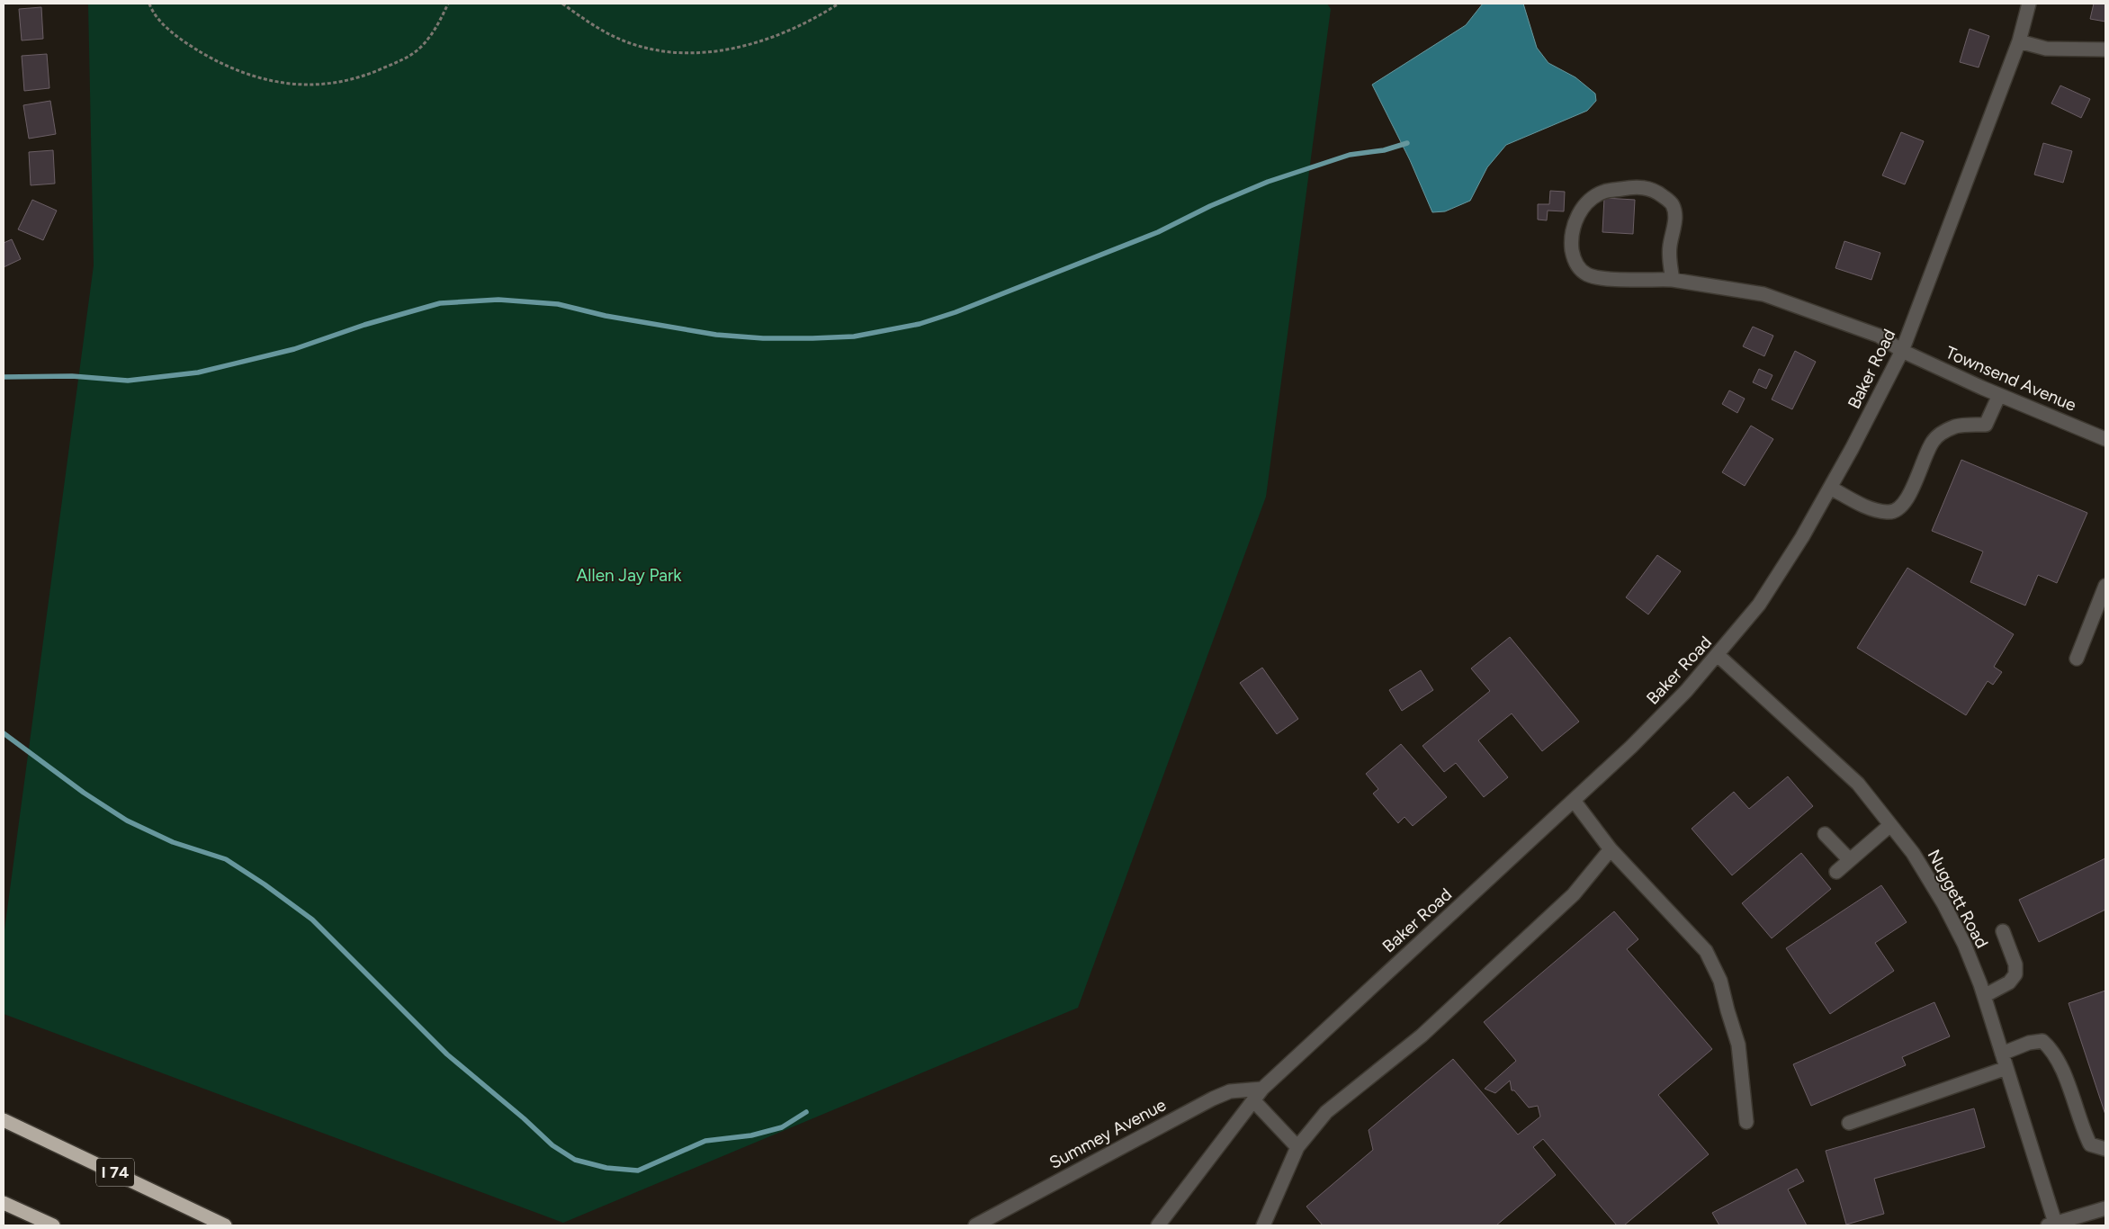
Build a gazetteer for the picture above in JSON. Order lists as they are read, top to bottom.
{
  "streets": {
    "highway": ["I 74"],
    "street": [
      "Baker Road",
      "Townsend Avenue",
      "Nuggett Road",
      "Summey Avenue"
    ]
  },
  "crossings": [
    ["Baker Road", "Townsend Avenue"],
    ["Baker Road", "Nuggett Road"],
    ["Baker Road", "Summey Avenue"]
  ],
  "parks": ["Allen Jay Park"]
}
